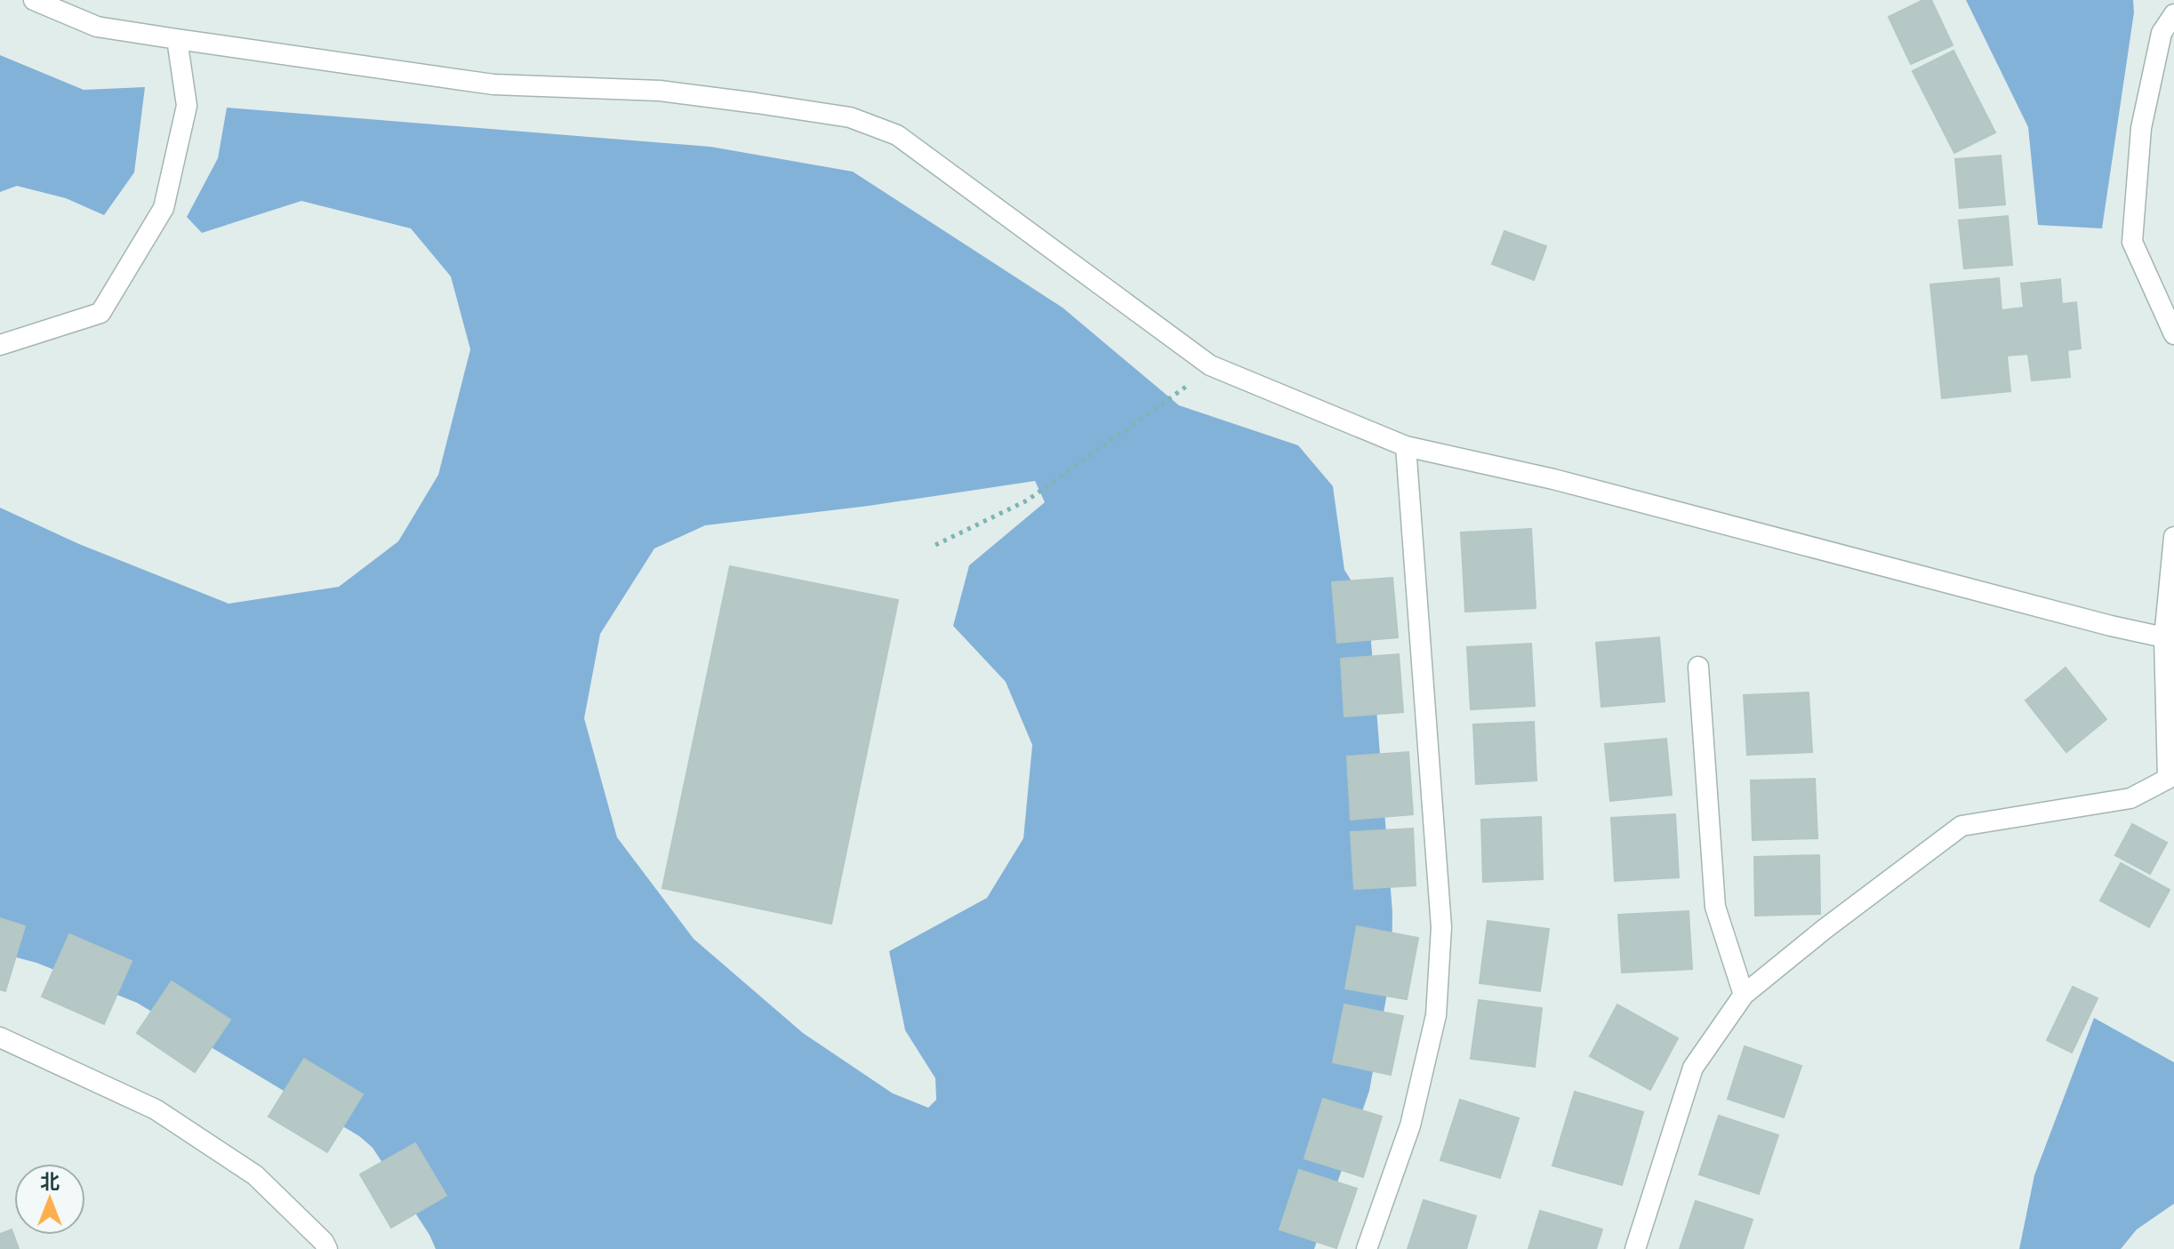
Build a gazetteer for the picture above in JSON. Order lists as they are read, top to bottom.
{
  "north": "top"
}
